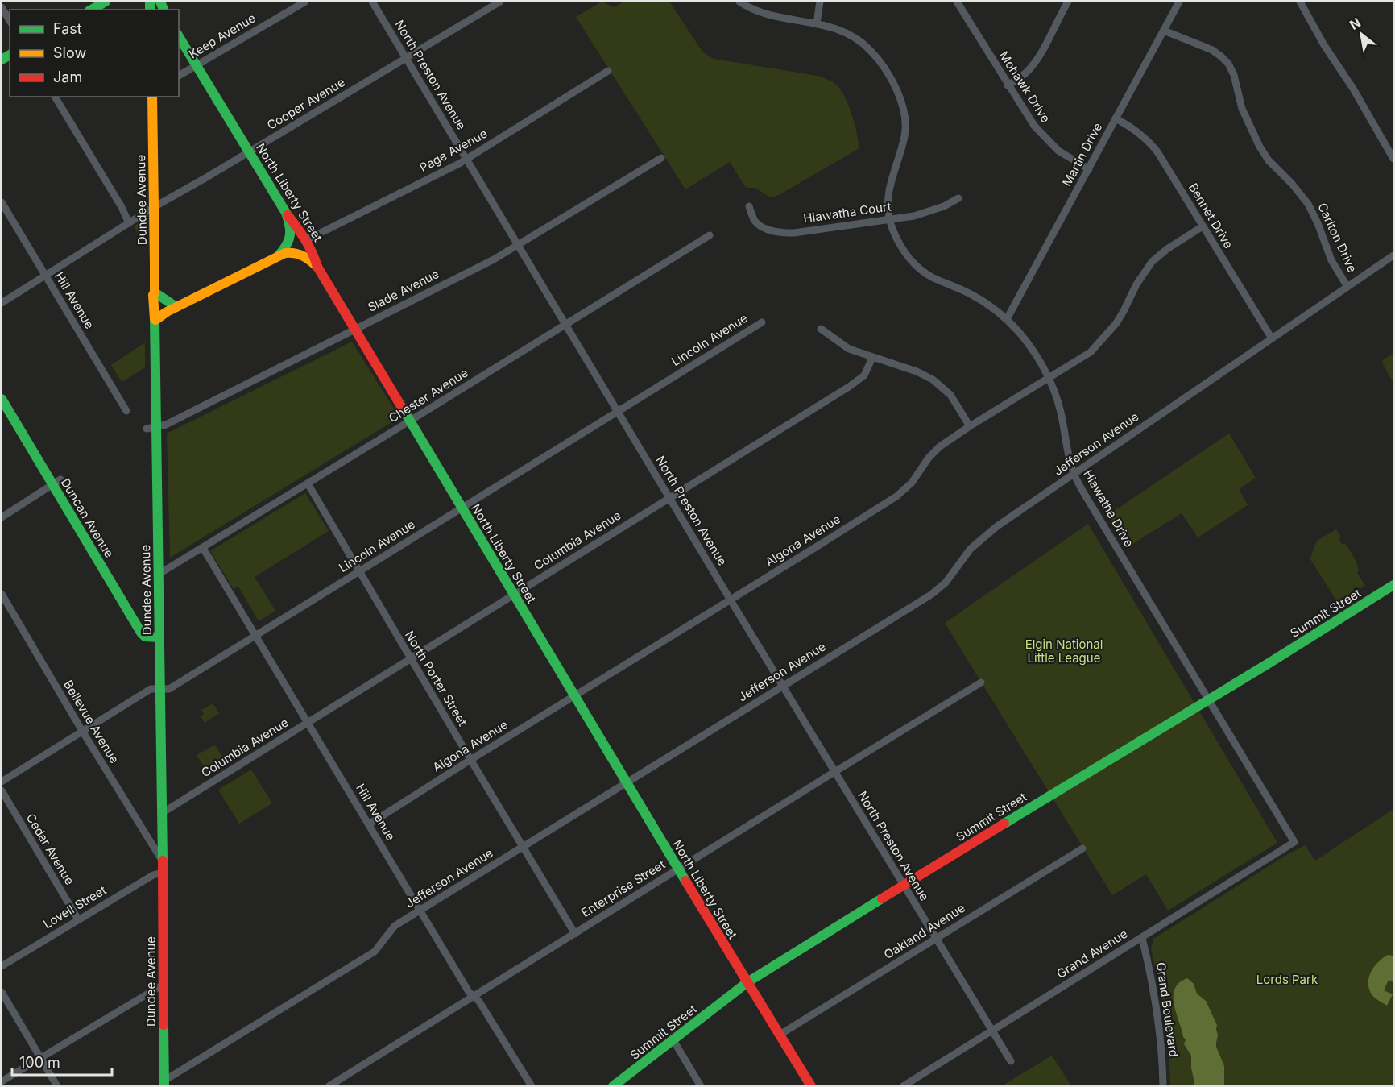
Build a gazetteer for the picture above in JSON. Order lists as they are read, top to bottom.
{
  "streets": {
    "main road": [
      "North Liberty Street",
      "Dundee Avenue",
      "Duncan Avenue",
      "Summit Street"
    ],
    "street": [
      "Keep Avenue",
      "North Preston Avenue",
      "Mohawk Drive",
      "Cooper Avenue",
      "Page Avenue",
      "Martin Drive",
      "Hiawatha Court",
      "Bennet Drive",
      "Carlton Drive",
      "Slade Avenue",
      "Hill Avenue",
      "Lincoln Avenue",
      "Chester Avenue",
      "Jefferson Avenue",
      "Hiawatha Drive",
      "Columbia Avenue",
      "Algona Avenue",
      "North Porter Street",
      "Bellevue Avenue",
      "Cedar Avenue",
      "Enterprise Street",
      "Lovell Street",
      "Oakland Avenue",
      "Grand Avenue",
      "Grand Boulevard"
    ]
  },
  "crossings": [
    ["Keep Avenue", "North Liberty Street"],
    ["North Preston Avenue", "Cooper Avenue"],
    ["North Preston Avenue", "Page Avenue"],
    ["North Preston Avenue", "Slade Avenue"],
    ["North Preston Avenue", "Lincoln Avenue"],
    ["North Preston Avenue", "Chester Avenue"],
    ["North Preston Avenue", "Jefferson Avenue"],
    ["North Preston Avenue", "Columbia Avenue"],
    ["North Preston Avenue", "Algona Avenue"],
    ["North Preston Avenue", "Summit Street"],
    ["North Preston Avenue", "Enterprise Street"],
    ["North Preston Avenue", "Oakland Avenue"],
    ["North Preston Avenue", "Grand Avenue"],
    ["Mohawk Drive", "Martin Drive"],
    ["Cooper Avenue", "North Liberty Street"],
    ["Cooper Avenue", "Dundee Avenue"],
    ["Cooper Avenue", "Hill Avenue"],
    ["Page Avenue", "North Liberty Street"],
    ["Martin Drive", "Bennet Drive"],
    ["Martin Drive", "Carlton Drive"],
    ["Martin Drive", "Hiawatha Drive"],
    ["North Liberty Street", "Slade Avenue"],
    ["North Liberty Street", "Lincoln Avenue"],
    ["North Liberty Street", "Chester Avenue"],
    ["North Liberty Street", "Jefferson Avenue"],
    ["North Liberty Street", "Columbia Avenue"],
    ["North Liberty Street", "Algona Avenue"],
    ["North Liberty Street", "Summit Street"],
    ["North Liberty Street", "Enterprise Street"],
    ["North Liberty Street", "Oakland Avenue"],
    ["Dundee Avenue", "Slade Avenue"],
    ["Dundee Avenue", "Lincoln Avenue"],
    ["Dundee Avenue", "Chester Avenue"],
    ["Dundee Avenue", "Jefferson Avenue"],
    ["Dundee Avenue", "Duncan Avenue"],
    ["Dundee Avenue", "Columbia Avenue"],
    ["Dundee Avenue", "Bellevue Avenue"],
    ["Dundee Avenue", "Lovell Street"],
    ["Hiawatha Court", "Hiawatha Drive"],
    ["Bennet Drive", "Jefferson Avenue"],
    ["Bennet Drive", "Algona Avenue"],
    ["Carlton Drive", "Jefferson Avenue"],
    ["Hill Avenue", "Lincoln Avenue"],
    ["Hill Avenue", "Chester Avenue"],
    ["Hill Avenue", "Jefferson Avenue"],
    ["Hill Avenue", "Columbia Avenue"],
    ["Hill Avenue", "Algona Avenue"],
    ["Hill Avenue", "Enterprise Street"],
    ["Lincoln Avenue", "North Porter Street"],
    ["Lincoln Avenue", "Bellevue Avenue"],
    ["Chester Avenue", "North Porter Street"],
    ["Jefferson Avenue", "Hiawatha Drive"],
    ["Jefferson Avenue", "North Porter Street"],
    ["Hiawatha Drive", "Algona Avenue"],
    ["Hiawatha Drive", "Summit Street"],
    ["Hiawatha Drive", "Grand Avenue"],
    ["Columbia Avenue", "North Porter Street"],
    ["Algona Avenue", "North Porter Street"],
    ["North Porter Street", "Enterprise Street"],
    ["Cedar Avenue", "Lovell Street"],
    ["Grand Avenue", "Grand Boulevard"]
  ],
  "parks": ["Elgin National Little League", "Lords Park"],
  "legend": ["Fast", "Slow", "Jam"],
  "scale_bar": "100 m",
  "north": "top left"
}
